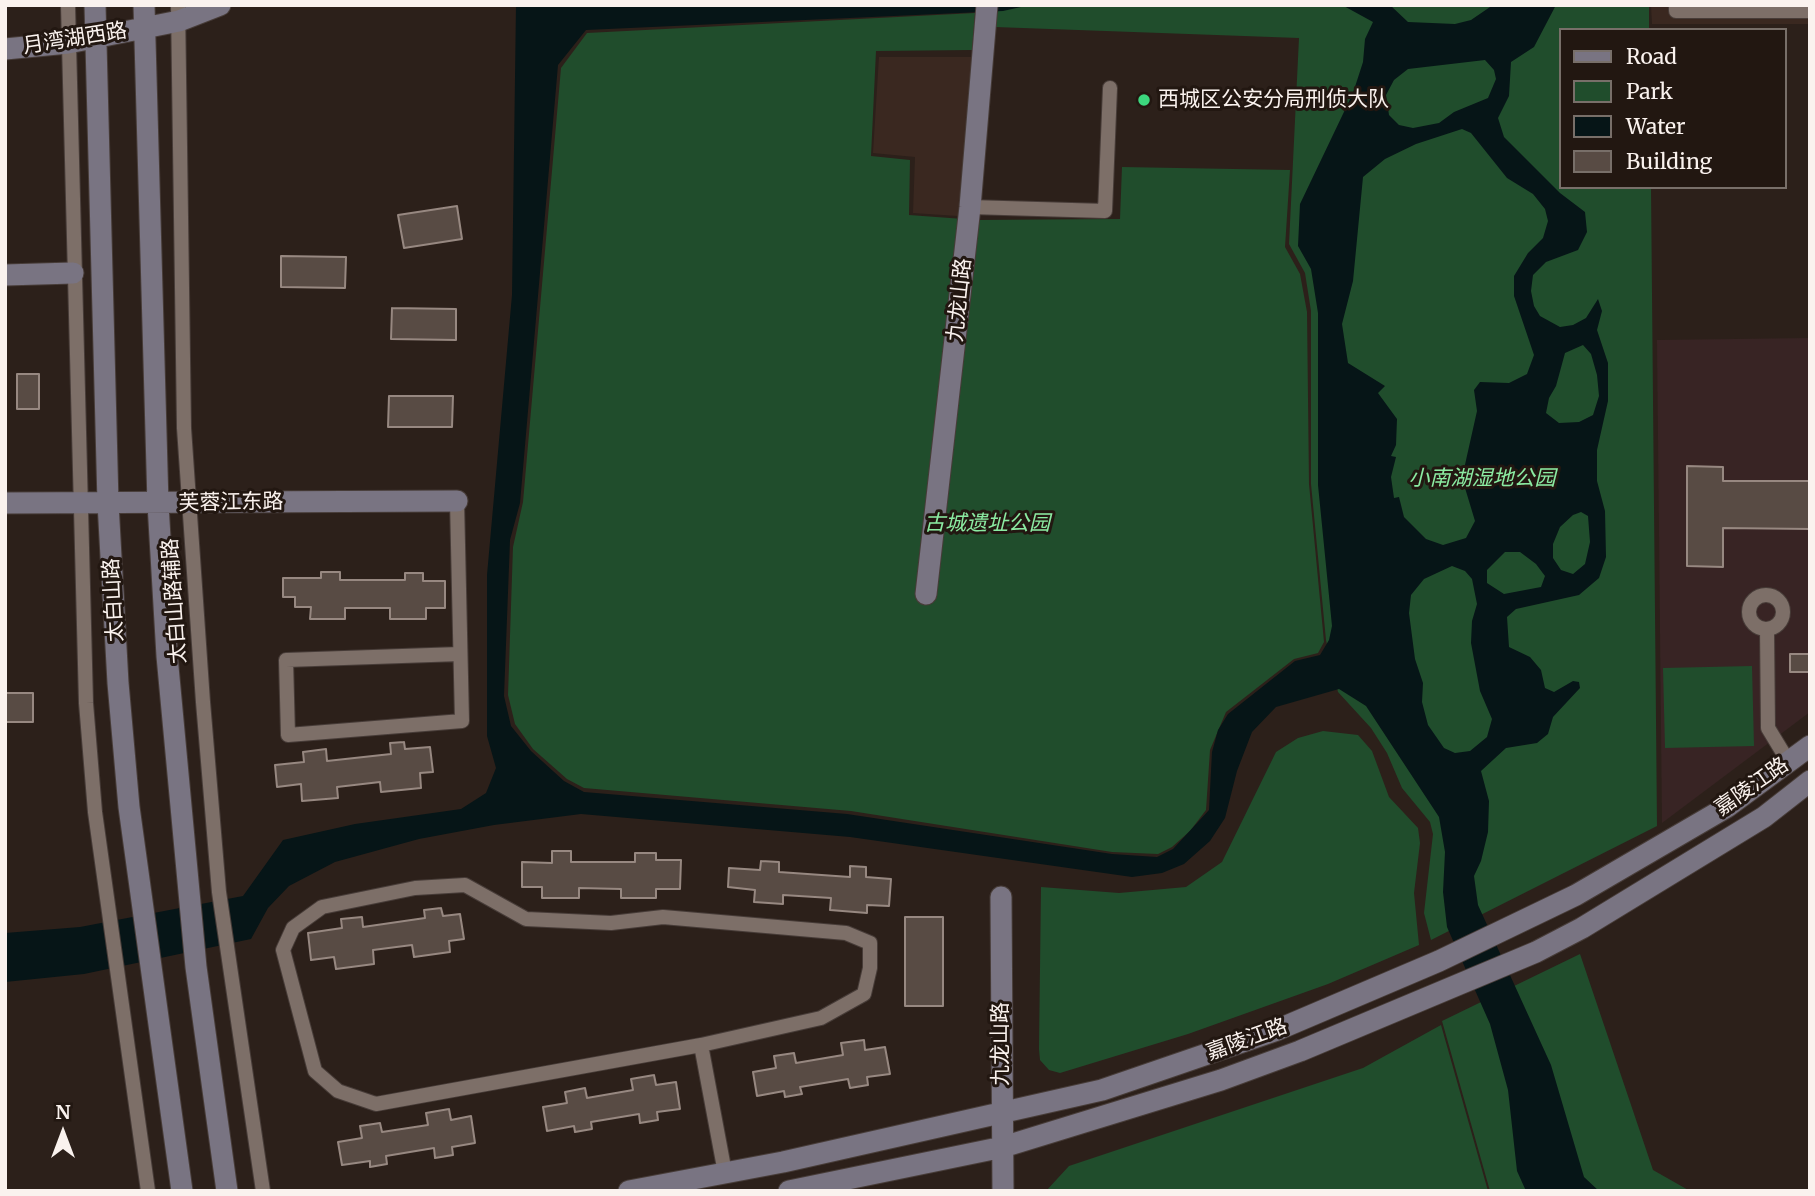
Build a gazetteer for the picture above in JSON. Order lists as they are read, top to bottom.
{
  "streets": {
    "street": [
      "月湾湖西路",
      "九龙山路",
      "芙蓉江东路",
      "太白山路",
      "太白山路辅路",
      "嘉陵江路"
    ]
  },
  "crossings": [
    ["月湾湖西路", "太白山路"],
    ["月湾湖西路", "太白山路辅路"],
    ["九龙山路", "嘉陵江路"],
    ["芙蓉江东路", "太白山路"],
    ["芙蓉江东路", "太白山路辅路"]
  ],
  "parks": ["小南湖湿地公园", "古城遗址公园"],
  "places": ["西城区公安分局刑侦大队"],
  "legend": [
    "Road",
    "Park",
    "Water",
    "Building"
  ],
  "north": "top"
}
